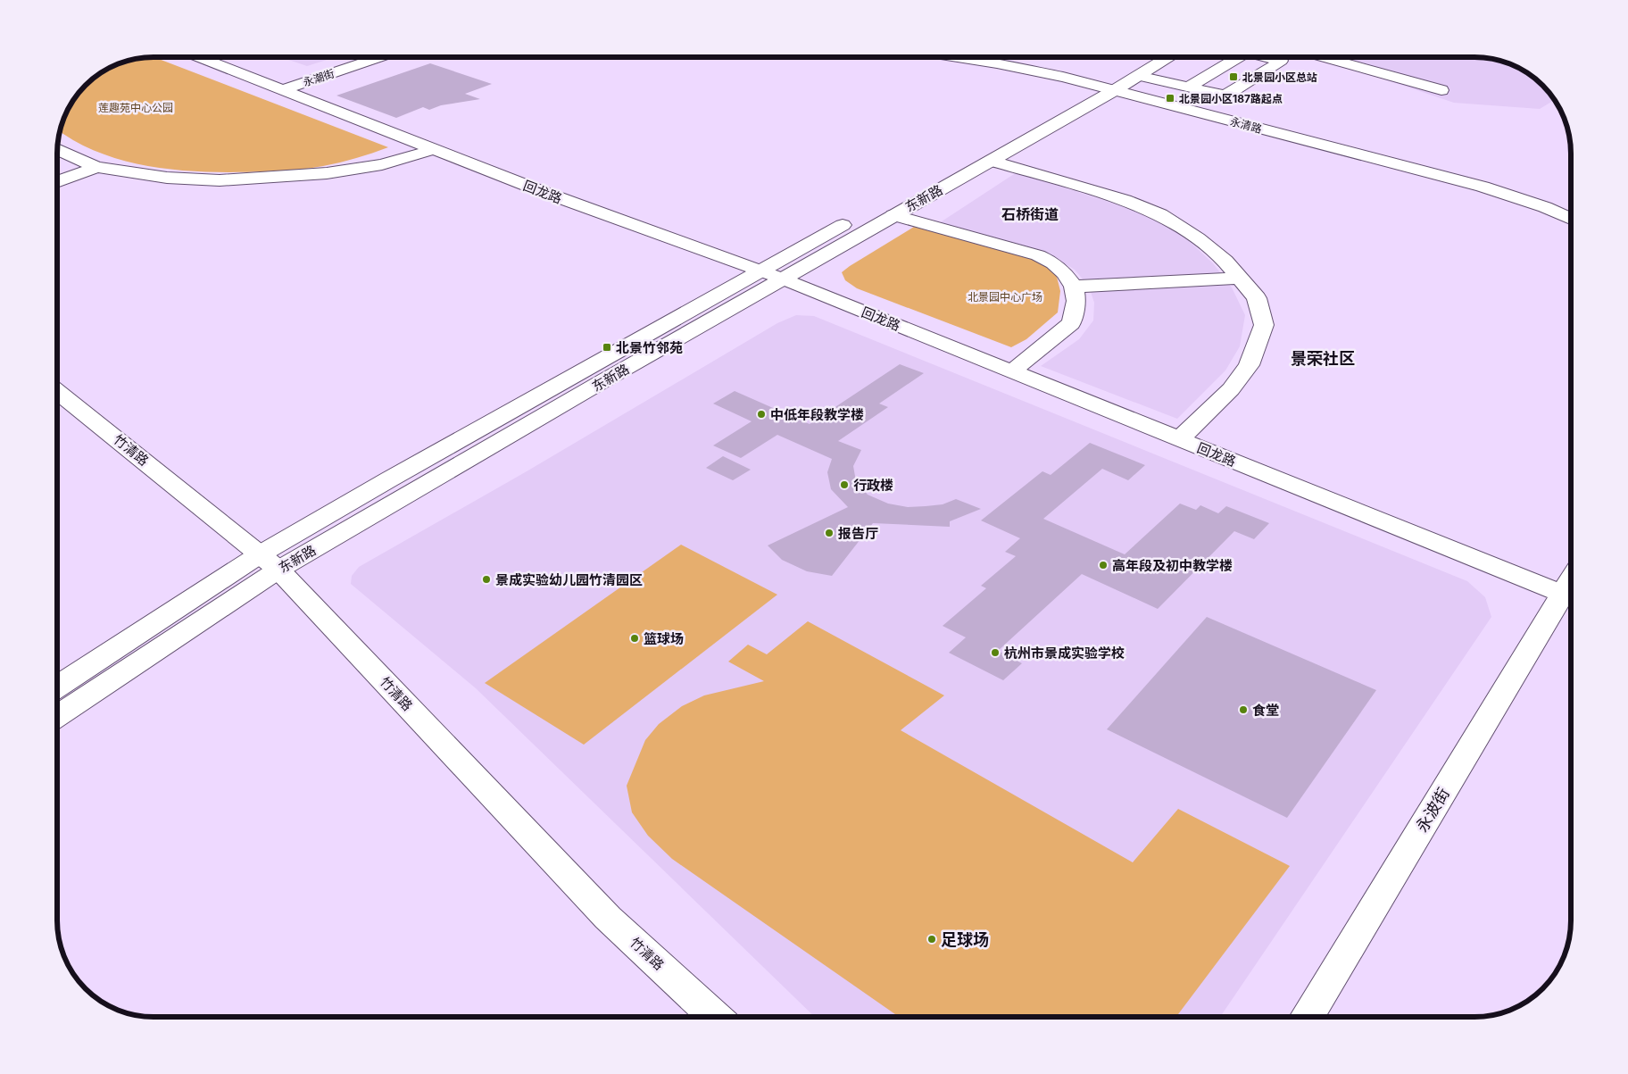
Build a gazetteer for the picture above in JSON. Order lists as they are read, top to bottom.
{
  "streets": {
    "street": [
      "永潮街",
      "永清路",
      "回龙路",
      "东新路",
      "竹清路",
      "永波街"
    ]
  },
  "crossings": [
    ["永潮街", "回龙路"],
    ["永清路", "东新路"],
    ["回龙路", "东新路"],
    ["回龙路", "永波街"],
    ["东新路", "竹清路"]
  ],
  "districts": ["石桥街道", "景荣社区"],
  "parks": ["莲趣苑中心公园", "北景园中心广场"],
  "places": {
    "transit": ["北景园小区总站", "北景园小区187路起点", "北景竹邻苑"],
    "other": [
      "中低年段教学楼",
      "行政楼",
      "报告厅",
      "高年段及初中教学楼",
      "景成实验幼儿园竹清园区",
      "篮球场",
      "杭州市景成实验学校",
      "食堂",
      "足球场"
    ]
  }
}
